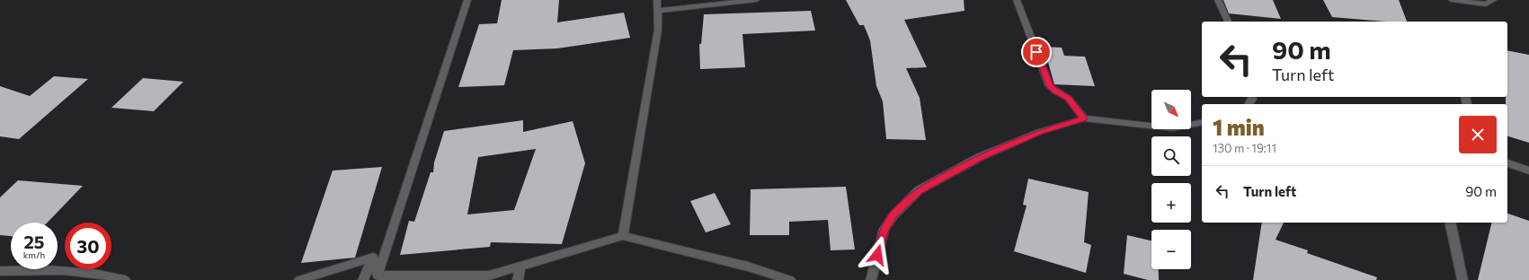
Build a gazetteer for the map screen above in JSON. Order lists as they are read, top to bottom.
{
  "north": "bottom right",
  "page": {
    "turn": ["90 m", "Turn left"],
    "map_buttons": ["+", "−"],
    "heading": ["1 min", "130 m · 19:11"],
    "list": [
      {
        "name": "Turn left",
        "value": "90 m"
      }
    ],
    "speed": "25 km/h",
    "limit": "30"
  }
}
